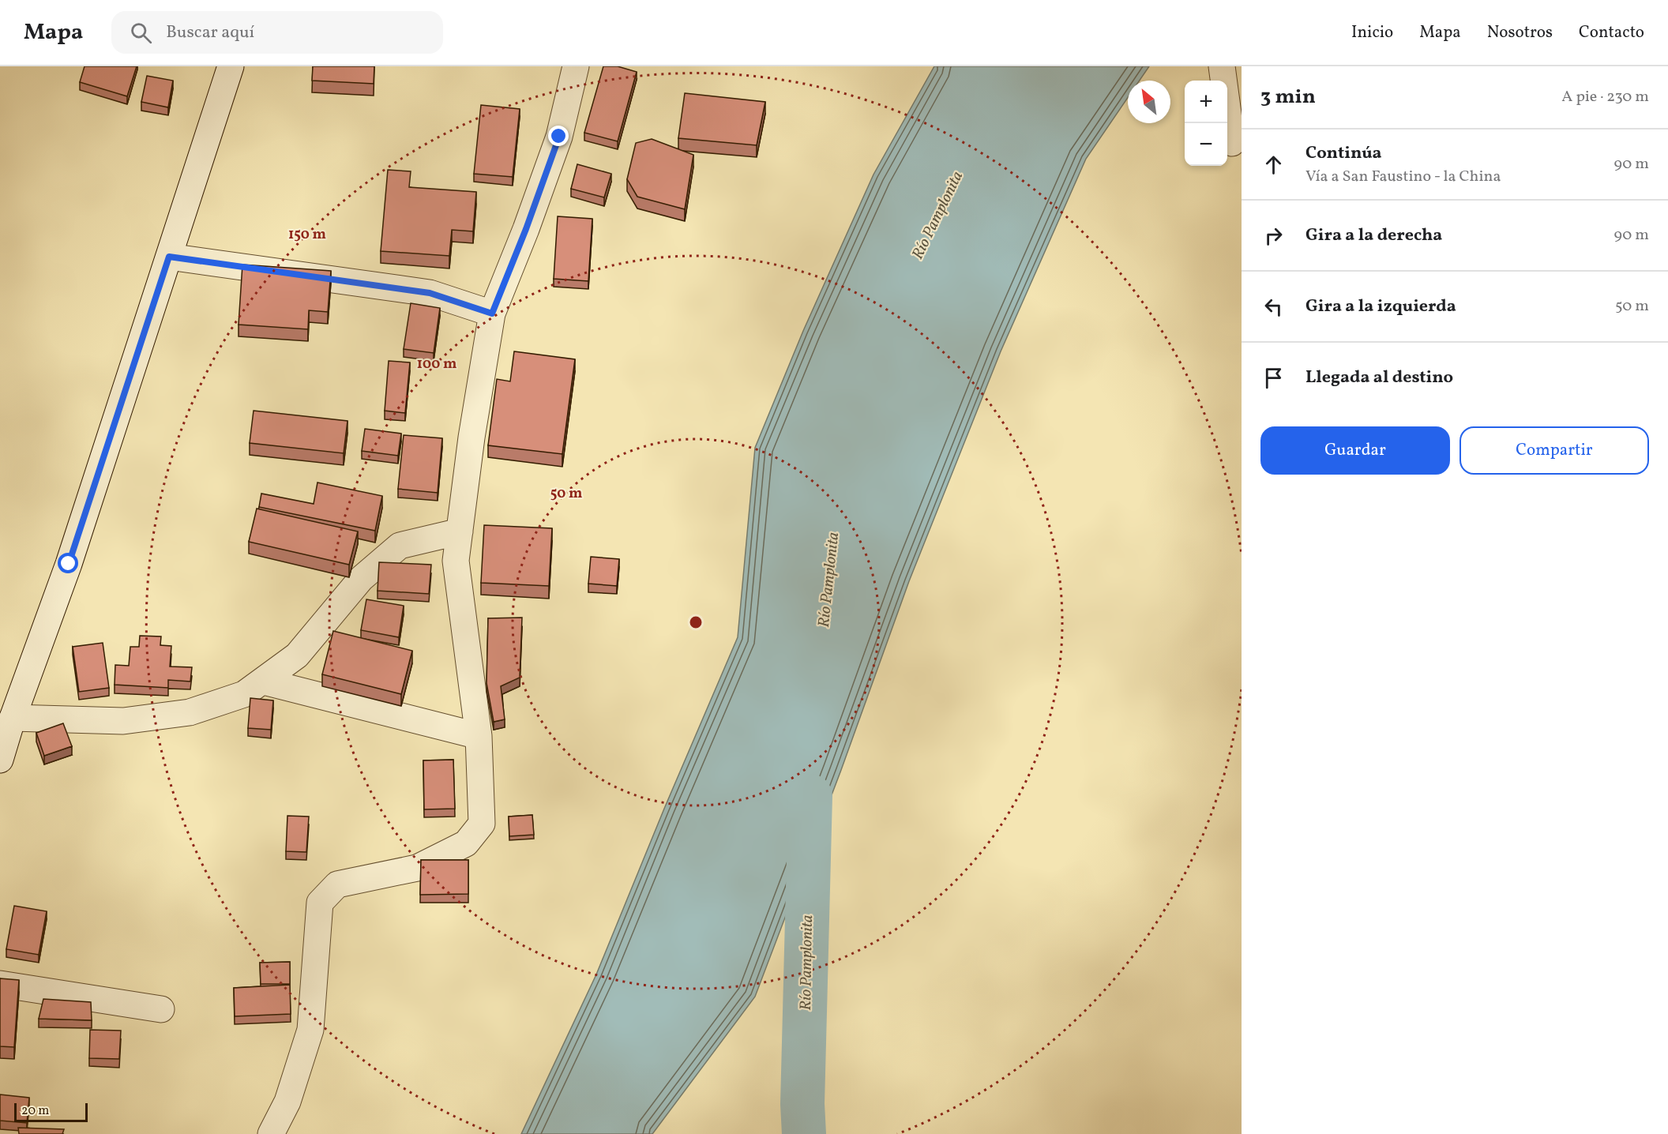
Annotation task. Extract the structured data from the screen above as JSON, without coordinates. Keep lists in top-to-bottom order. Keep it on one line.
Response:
{"water":["Río Pamplonita"],"scale_bar":"20 m","north":"top left","page":{"header":"Mapa","search":"Buscar aquí","nav":["Inicio","Mapa","Nosotros","Contacto"],"heading":["3 min","A pie · 230 m"],"map_buttons":["+","−"],"list":[["Continúa","Vía a San Faustino - la China","90 m"],["Gira a la derecha","90 m"],["Gira a la izquierda","50 m"],"Llegada al destino"],"buttons":["Guardar","Compartir"],"scale":"20 m"},"rings":["150 m","100 m","50 m"]}
